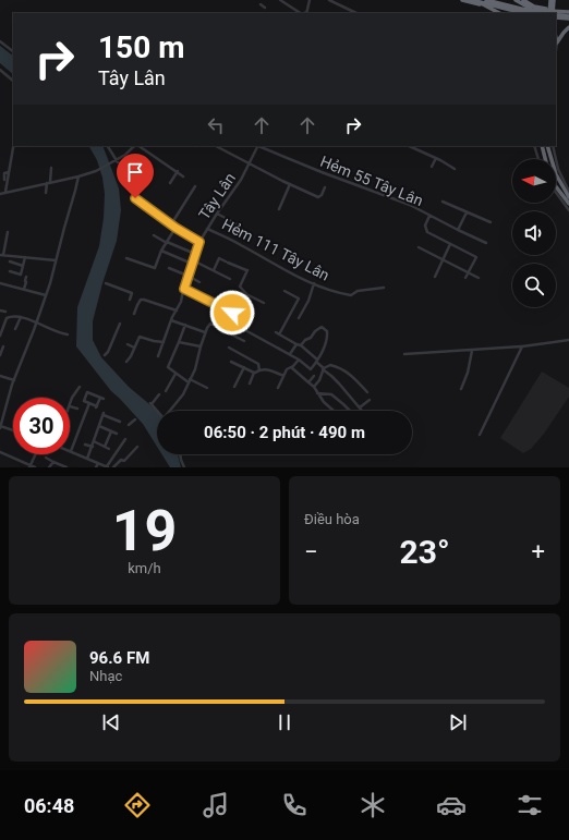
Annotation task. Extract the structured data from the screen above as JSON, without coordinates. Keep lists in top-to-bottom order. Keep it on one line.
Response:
{"streets":{"street":["Hẻm 55 Tây Lân","Tây Lân","Hẻm 111 Tây Lân"]},"crossings":[["Tây Lân","Hẻm 111 Tây Lân"]],"north":"left","page":{"turn":["150 m","Tây Lân"],"limit":"30","trip":"06:50 · 2 phút · 490 m","tile":[["19","km/h"],"Điều hòa"],"heat":["−","23°","+"],"song":["96.6 FM","Nhạc"],"tabs":"06:48"}}
